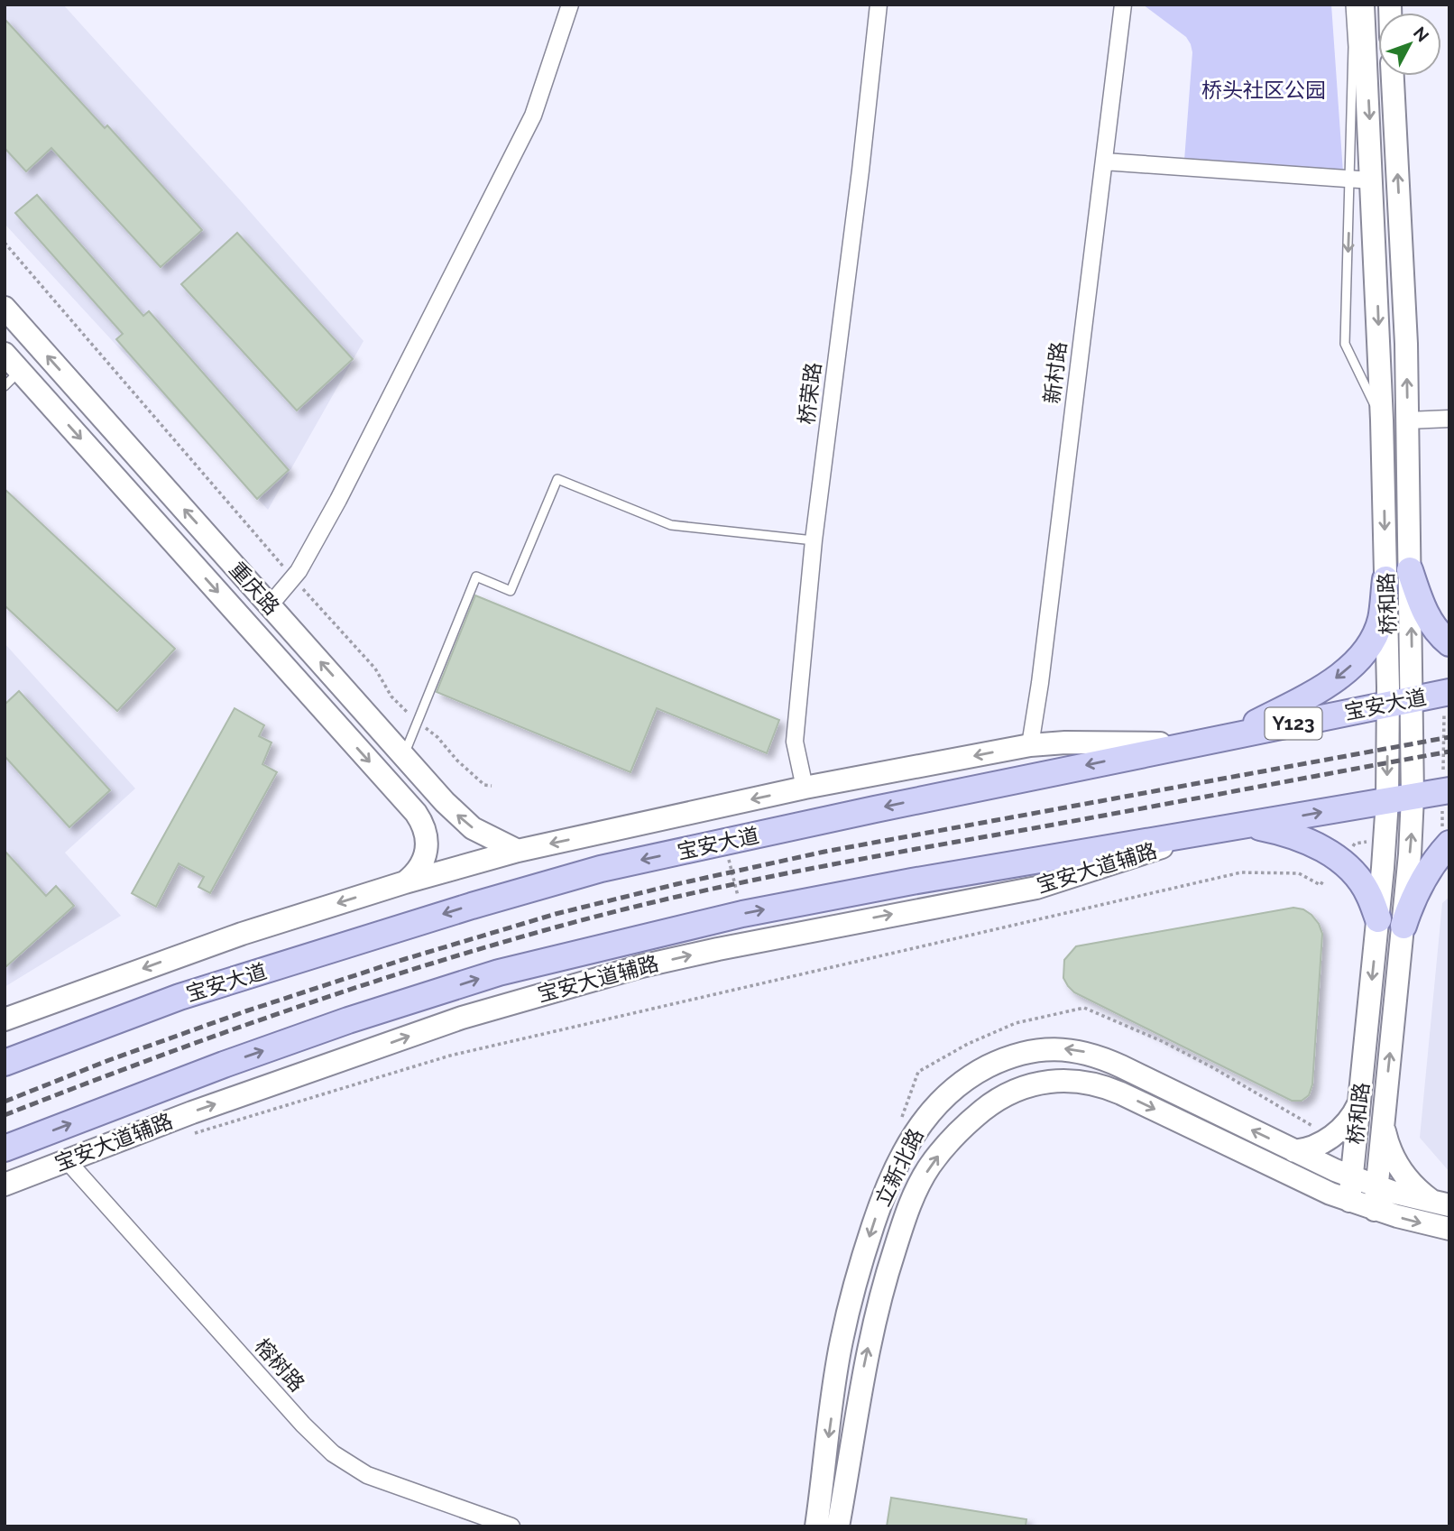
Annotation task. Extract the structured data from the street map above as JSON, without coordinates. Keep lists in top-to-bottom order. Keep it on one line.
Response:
{"streets":{"main road":["重庆路","桥和路","宝安大道","Y123","宝安大道辅路","立新北路"],"street":["新村路","桥荣路","榕树路"]},"crossings":[["新村路","Y123"],["桥荣路","Y123"],["重庆路","Y123"],["桥和路","宝安大道"],["桥和路","立新北路"],["宝安大道","Y123"],["宝安大道辅路","榕树路"]],"parks":["桥头社区公园"],"north":"top right"}
